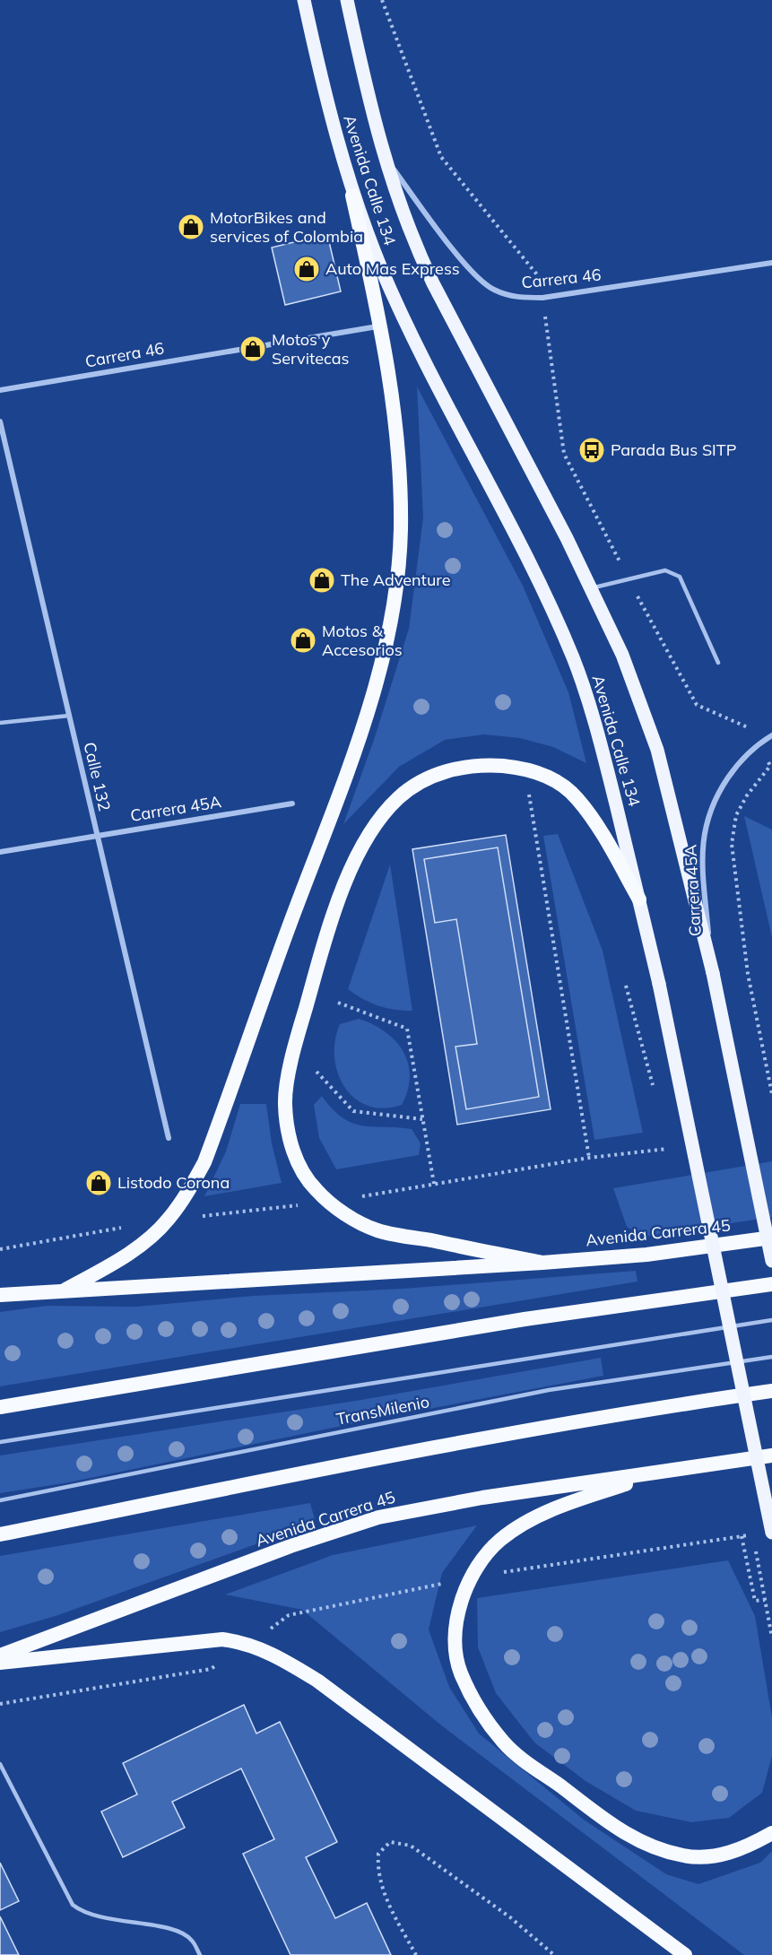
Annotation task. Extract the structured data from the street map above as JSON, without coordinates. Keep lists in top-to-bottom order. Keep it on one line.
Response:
{"streets":{"highway":["Avenida Carrera 45"],"main road":["Avenida Calle 134"],"street":["Carrera 46","Calle 132","Carrera 45A"],"lane":["TransMilenio"]},"crossings":[["Avenida Calle 134","Carrera 46"],["Avenida Calle 134","Carrera 45A"],["Calle 132","Carrera 45A"]],"places":{"shop":["MotorBikes and services of Colombia","Auto Mas Express","Motos y Servitecas","The Adventure","Motos & Accesorios","Listodo Corona"],"bus stop":["Parada Bus SITP"]}}
